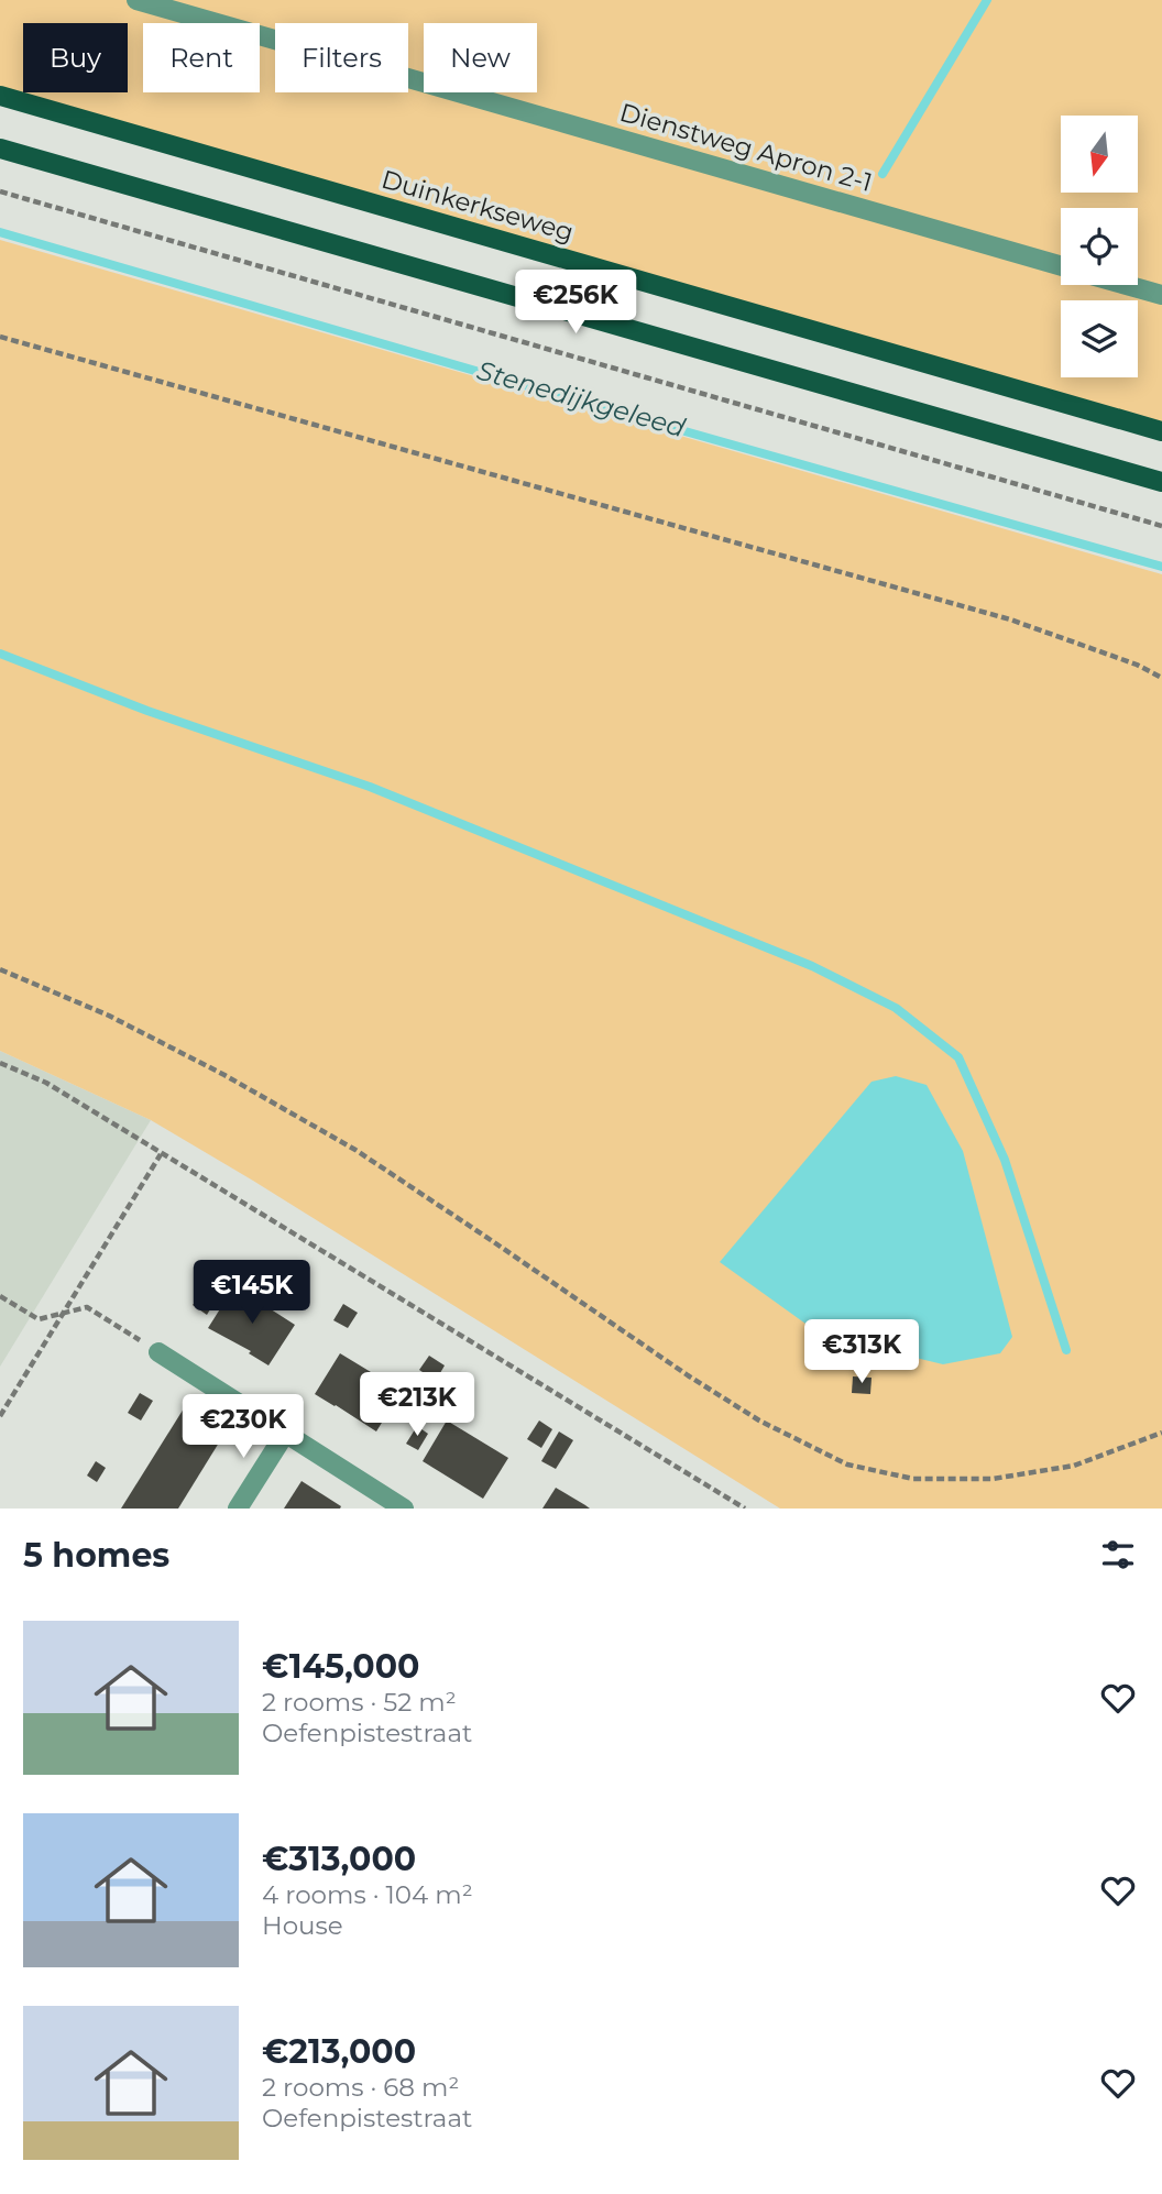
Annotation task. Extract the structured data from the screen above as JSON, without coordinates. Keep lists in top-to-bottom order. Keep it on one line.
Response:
{"streets":{"main road":["Duinkerkseweg"],"street":["Dienstweg Apron 2-1"]},"water":["Stenedijkgeleed"],"north":"bottom","page":{"chip":["Buy","Rent","Filters","New"],"price":["€256K","€145K","€313K","€213K","€230K"],"heading":"5 homes","list":[{"name":"€145,000","note":"2 rooms · 52 m² · Oefenpistestraat"},{"name":"€313,000","note":"4 rooms · 104 m² · House"},{"name":"€213,000","note":"2 rooms · 68 m² · Oefenpistestraat"}]}}
